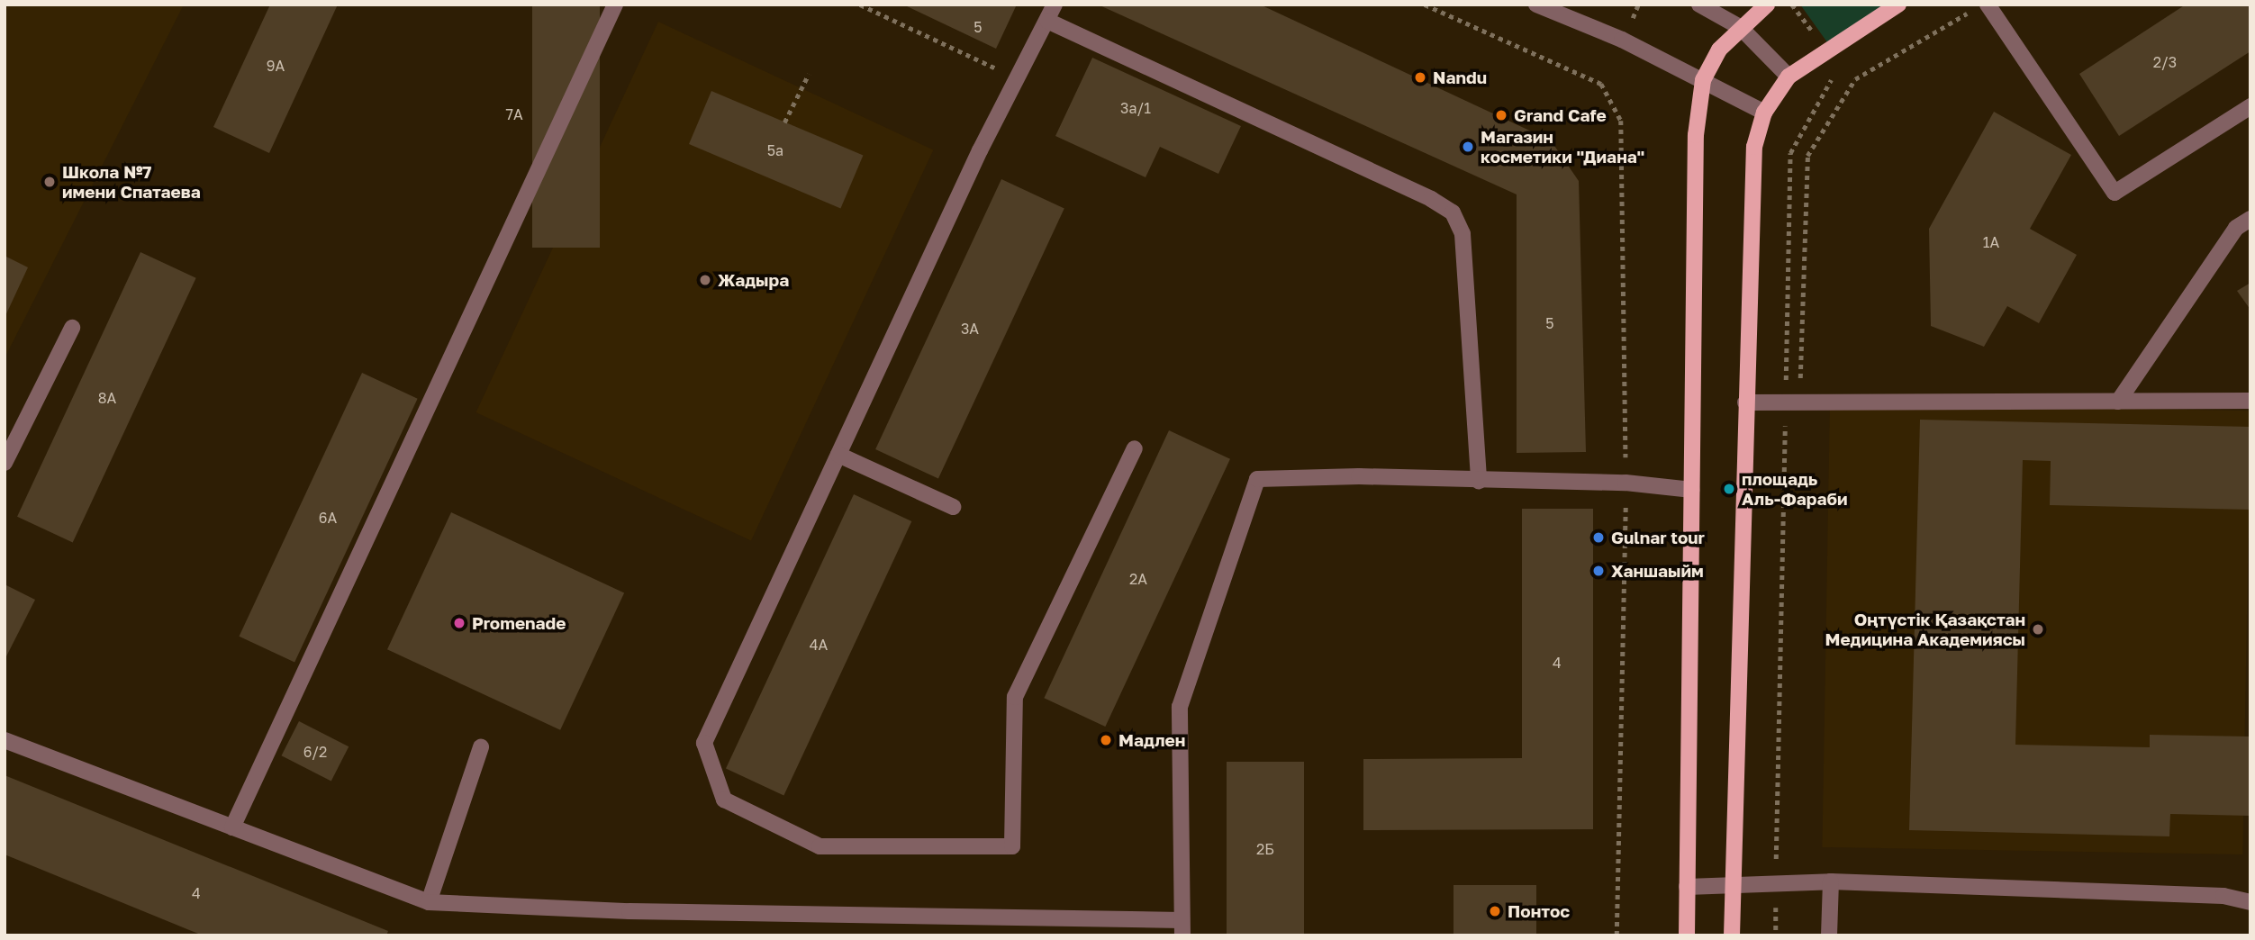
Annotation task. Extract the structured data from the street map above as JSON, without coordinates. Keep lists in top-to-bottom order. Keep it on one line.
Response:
{"places":["Nandu","Grand Cafe","Магазин косметики \"Диана\"","Школа №7 имени Спатаева","Жадыра","площадь Аль-Фараби","Gulnar tour","Ханшаыйм","Promenade","Оңтүстік Қазақстан Медицина Академиясы","Мадлен","Понтос"],"house_numbers":["5","2/3","9А","3а/1","7А","5а","1А","5","3А","8А","6А","2А","4А","4","6/2","2Б","4"]}
